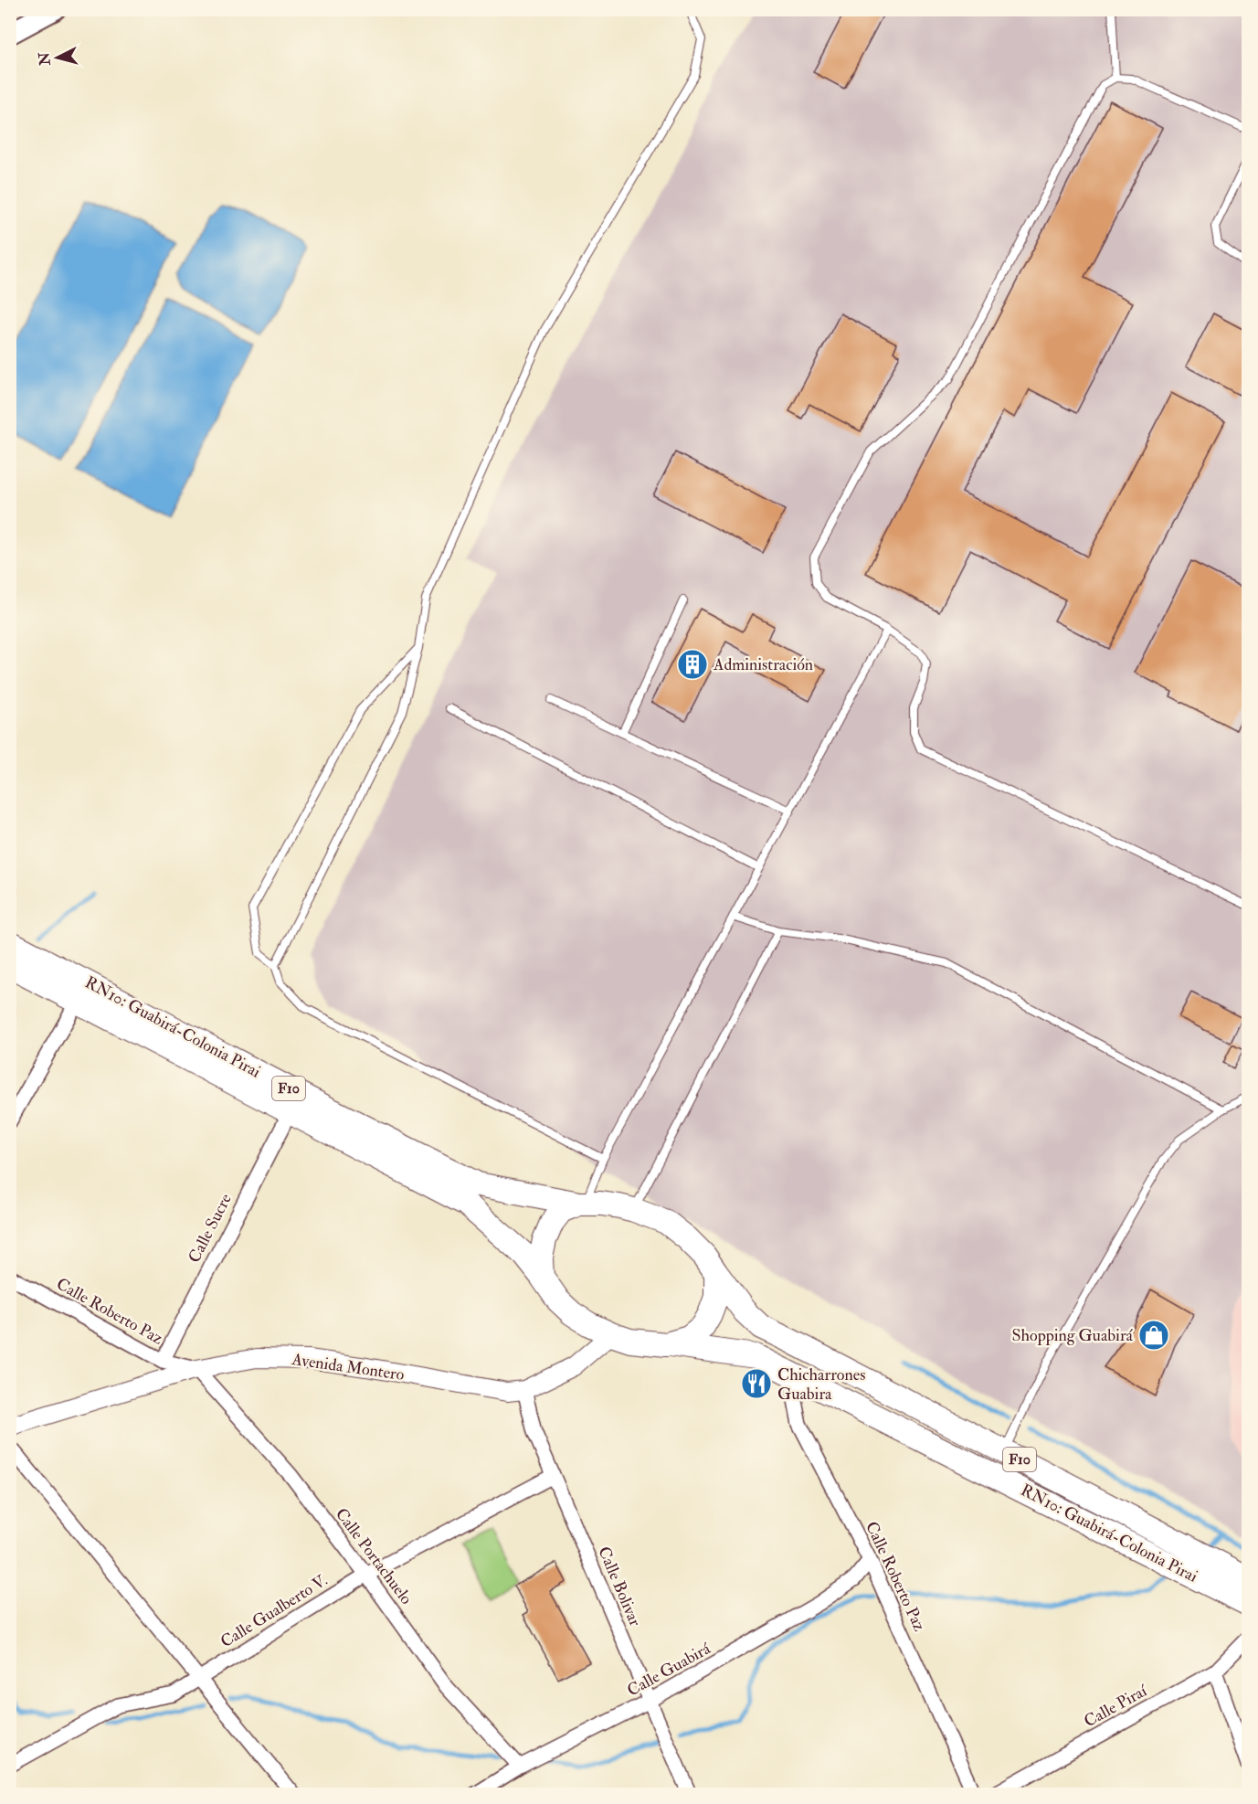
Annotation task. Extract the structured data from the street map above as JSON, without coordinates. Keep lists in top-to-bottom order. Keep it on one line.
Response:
{"streets":{"highway":["RN10: Guabirá-Colonia Pirai","F10"],"street":["Calle Sucre","Calle Roberto Paz","Avenida Montero","Calle Portachuelo","Calle Bolivar","Calle Gualberto V.","Calle Guabirá","Calle Piraí"]},"crossings":[["RN10: Guabirá-Colonia Pirai","F10"],["RN10: Guabirá-Colonia Pirai","Calle Sucre"],["RN10: Guabirá-Colonia Pirai","Calle Roberto Paz"],["RN10: Guabirá-Colonia Pirai","Avenida Montero"],["F10","Avenida Montero"],["Calle Sucre","Calle Roberto Paz"],["Calle Roberto Paz","Avenida Montero"],["Calle Roberto Paz","Calle Portachuelo"],["Calle Roberto Paz","Calle Guabirá"],["Avenida Montero","Calle Portachuelo"],["Avenida Montero","Calle Bolivar"],["Calle Portachuelo","Calle Gualberto V."],["Calle Portachuelo","Calle Guabirá"],["Calle Bolivar","Calle Gualberto V."],["Calle Bolivar","Calle Guabirá"]],"places":{"building":["Administración"],"shop":["Shopping Guabirá"],"restaurant":["Chicharrones Guabira"]},"north":"left"}
